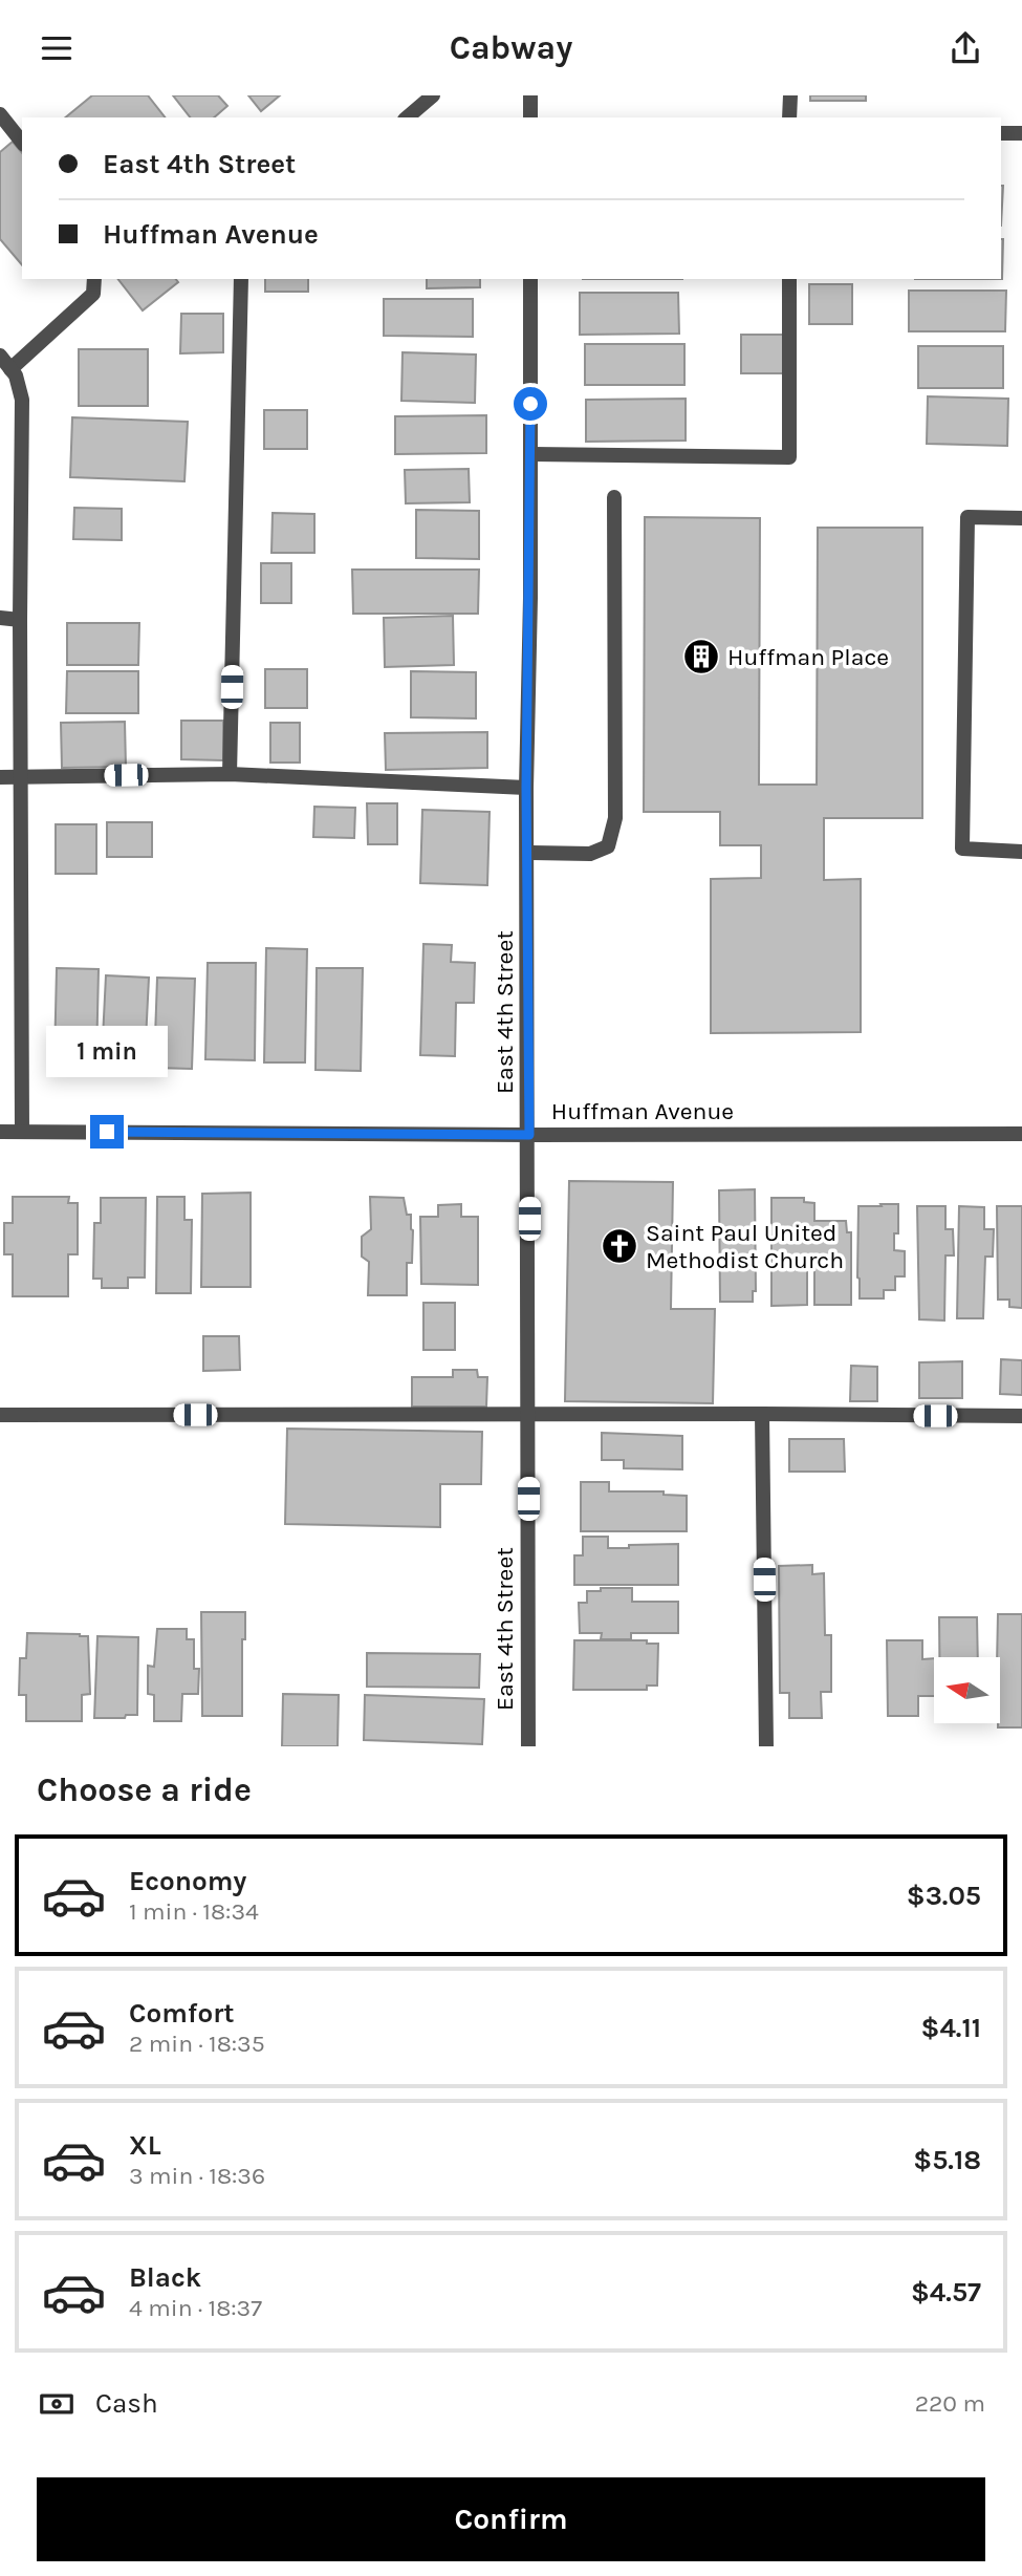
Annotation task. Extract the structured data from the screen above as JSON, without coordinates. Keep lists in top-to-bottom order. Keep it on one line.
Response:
{"streets":{"street":["East 4th Street","Huffman Avenue"]},"crossings":[["East 4th Street","Huffman Avenue"]],"places":{"building":["Huffman Place"],"church":["Saint Paul United Methodist Church"]},"north":"left","page":{"header":"Cabway","banner":["East 4th Street","Huffman Avenue"],"bubble":"1 min","heading":"Choose a ride","list":[{"name":"Economy","note":"1 min · 18:34","value":"$3.05"},{"name":"Comfort","note":"2 min · 18:35","value":"$4.11"},{"name":"XL","note":"3 min · 18:36","value":"$5.18"},{"name":"Black","note":"4 min · 18:37","value":"$4.57"}],"pay":["Cash","220 m"],"buttons":"Confirm"}}
